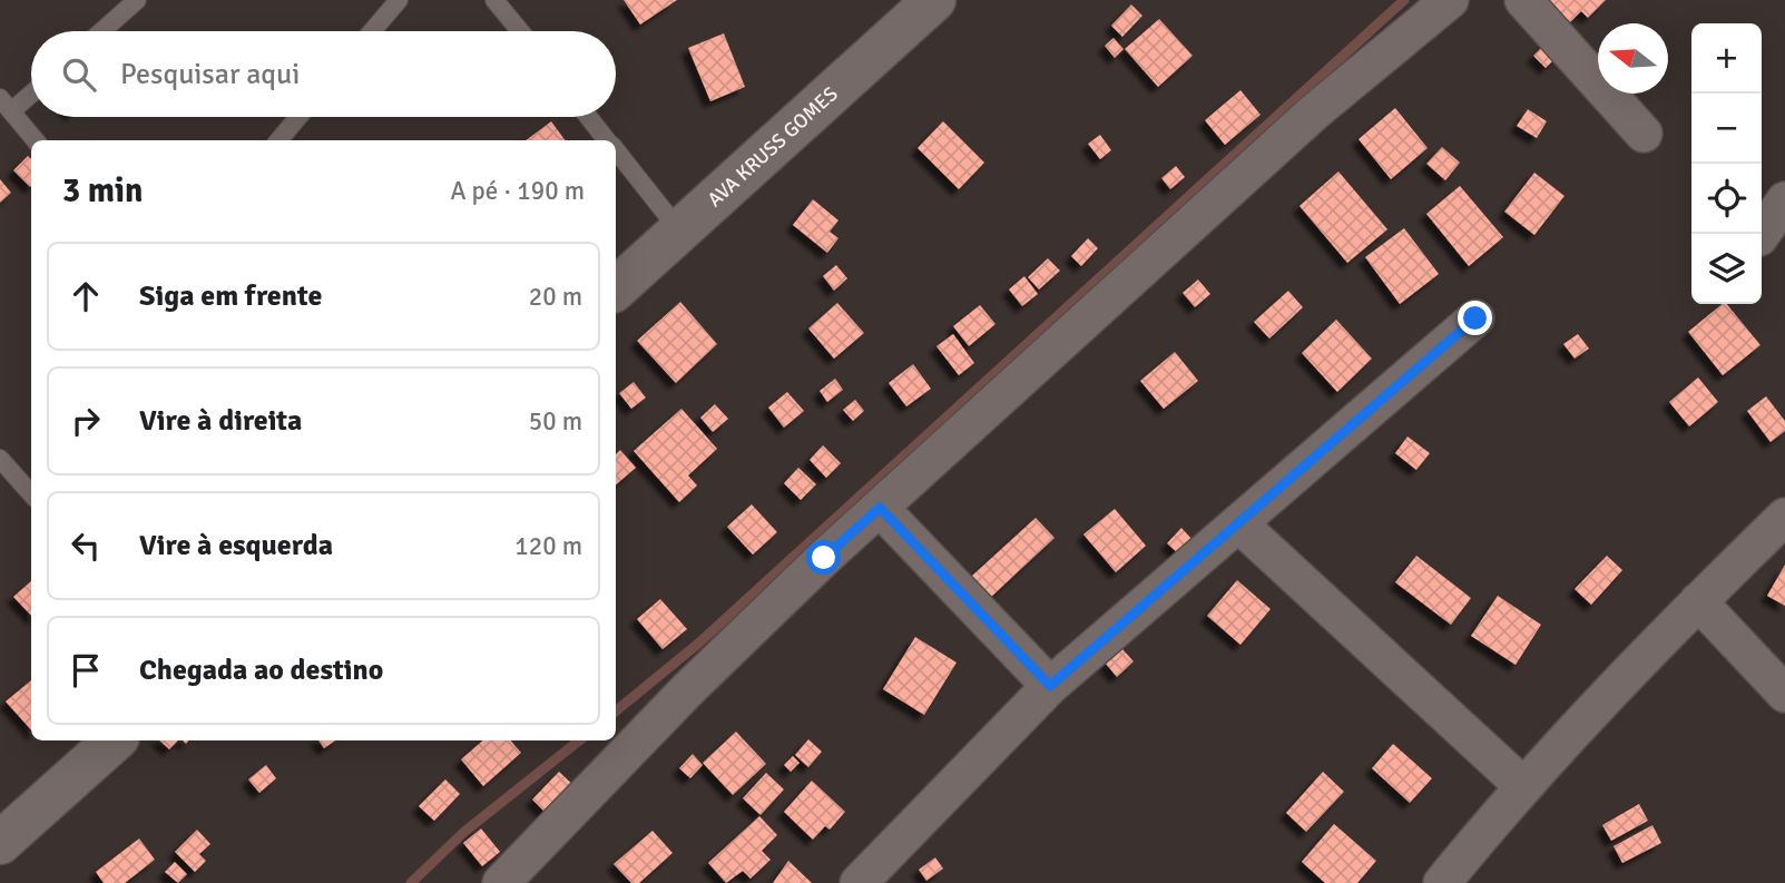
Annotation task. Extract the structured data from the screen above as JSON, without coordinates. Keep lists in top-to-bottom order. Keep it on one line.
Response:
{"streets":{"street":["AVA KRUSS GOMES"]},"north":"left","page":{"map_buttons":["+","−"],"search":"Pesquisar aqui","heading":["3 min","A pé · 190 m"],"list":[["Siga em frente","20 m"],["Vire à direita","50 m"],["Vire à esquerda","120 m"],"Chegada ao destino"]}}
